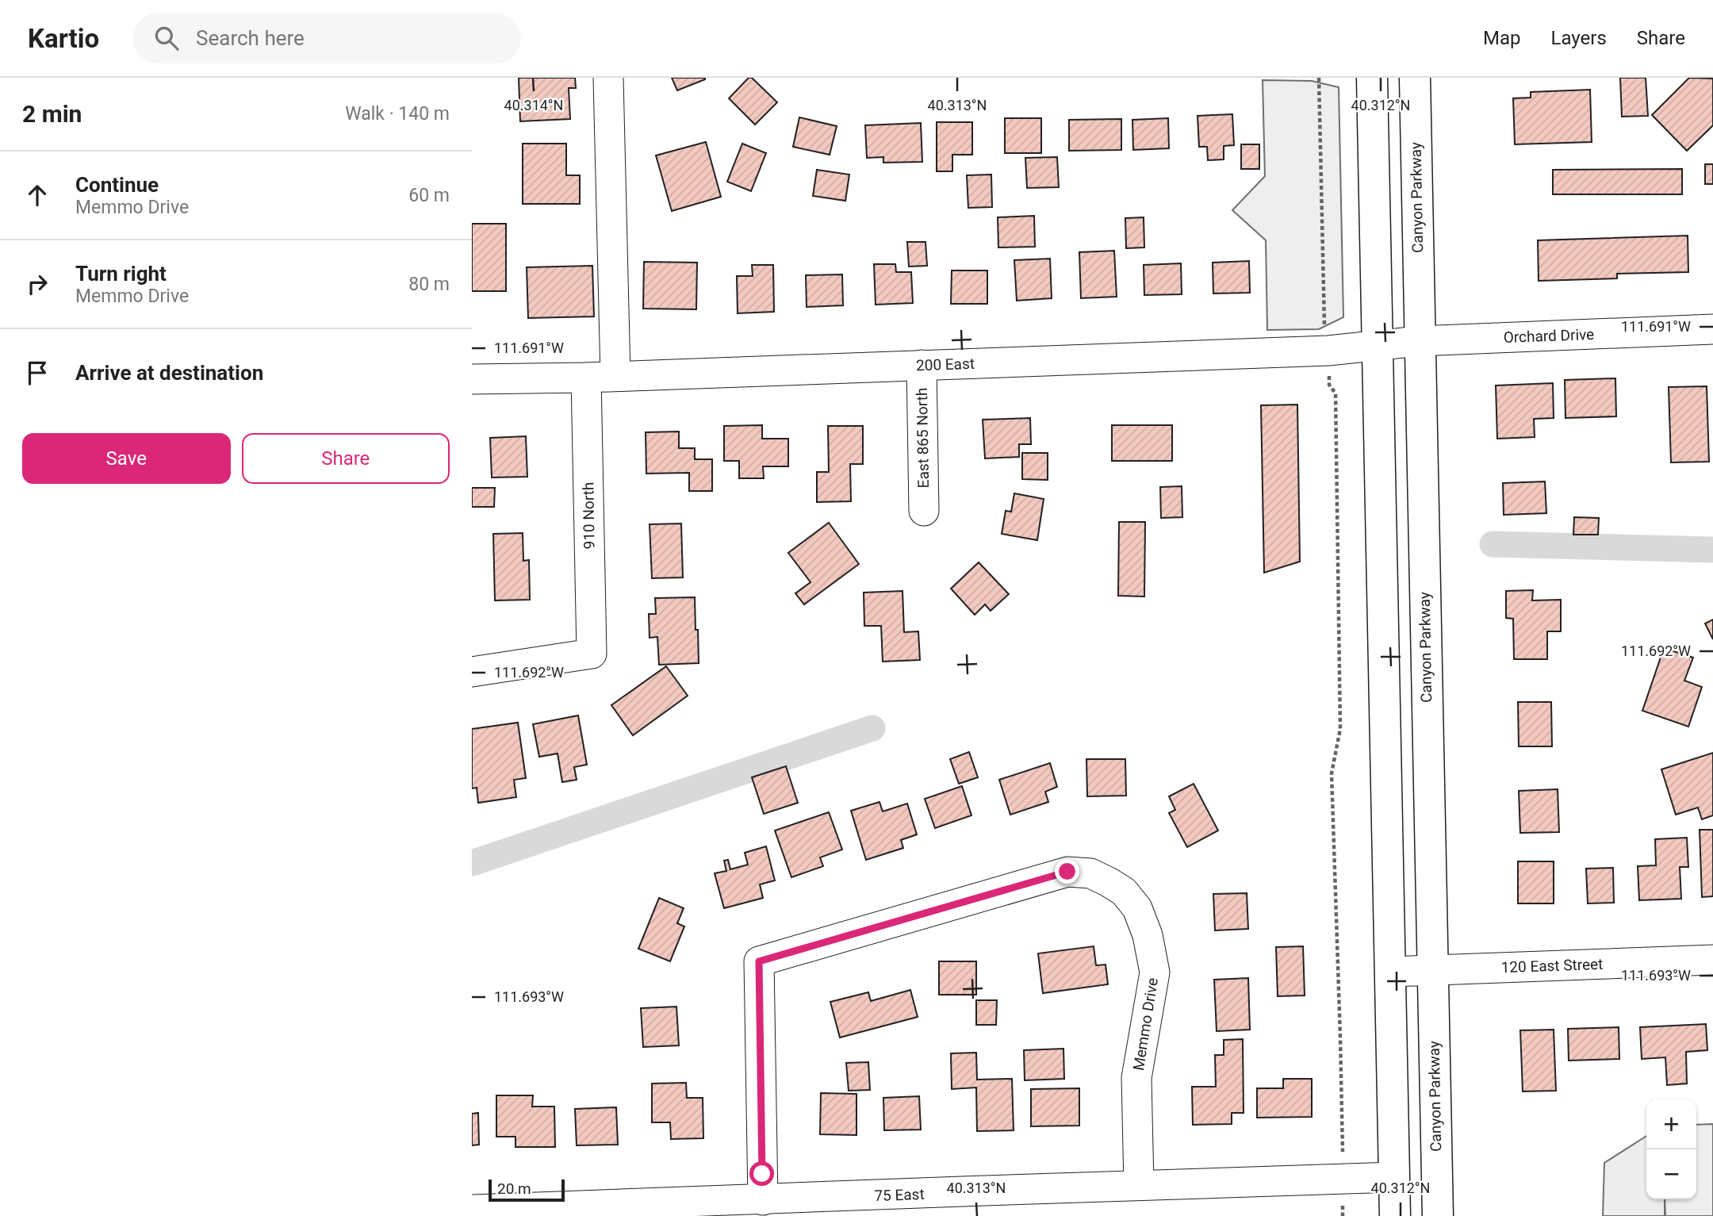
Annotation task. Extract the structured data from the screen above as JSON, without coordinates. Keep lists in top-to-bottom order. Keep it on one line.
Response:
{"streets":{"highway":["Canyon Parkway"],"street":["Orchard Drive","200 East","East 865 North","910 North","120 East Street","Memmo Drive","75 East"]},"crossings":[["Canyon Parkway","Orchard Drive"],["Canyon Parkway","200 East"],["Canyon Parkway","120 East Street"],["Orchard Drive","200 East"],["200 East","East 865 North"],["200 East","910 North"],["Memmo Drive","75 East"]],"scale_bar":"20 m","page":{"header":"Kartio","search":"Search here","nav":["Map","Layers","Share"],"heading":["2 min","Walk · 140 m"],"list":[["Continue","Memmo Drive","60 m"],["Turn right","Memmo Drive","80 m"],"Arrive at destination"],"buttons":["Save","Share"],"map_buttons":["+","−"],"scale":"20 m"},"coordinates":["40.314°N","40.313°N","40.312°N","111.691°W","111.692°W","111.693°W"]}
